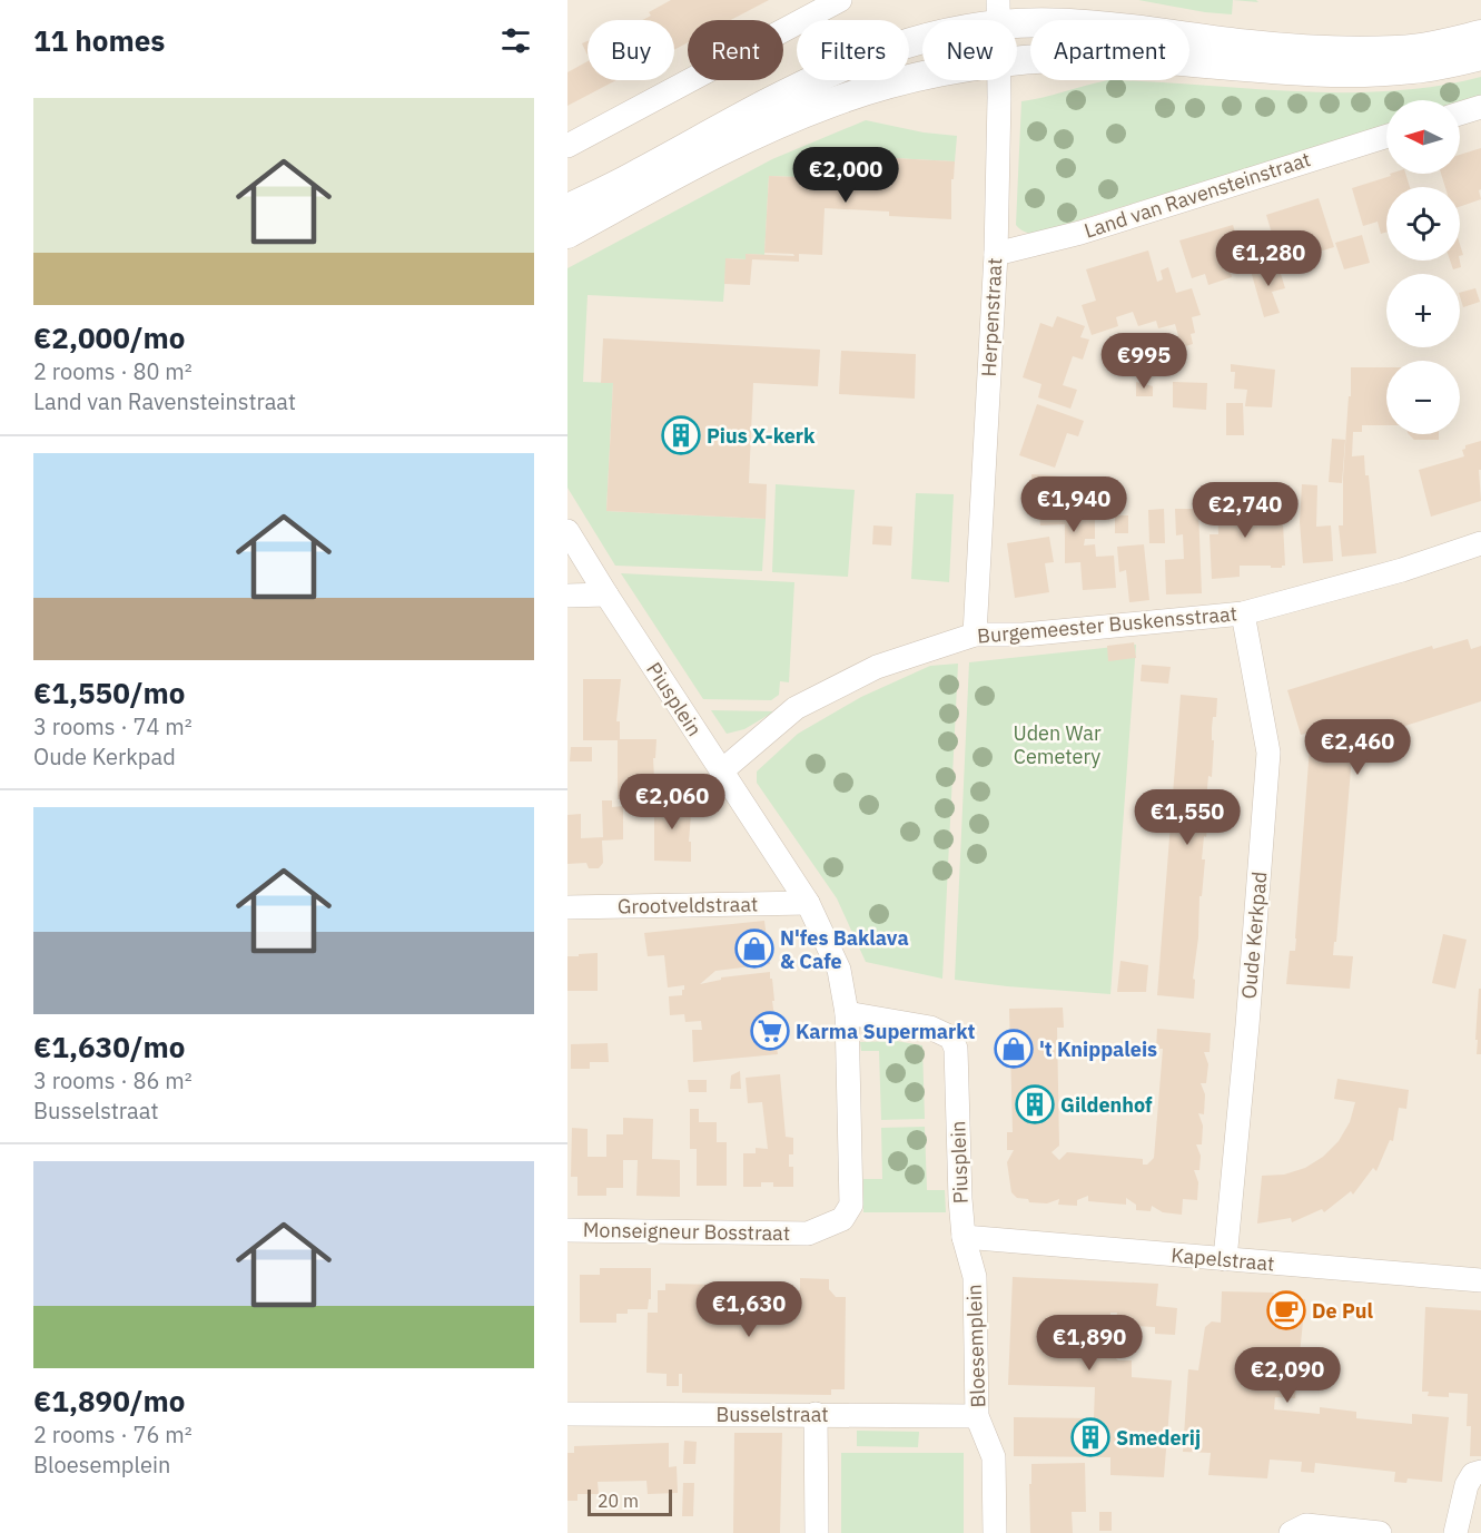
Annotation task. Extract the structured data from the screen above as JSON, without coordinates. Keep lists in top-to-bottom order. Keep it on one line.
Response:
{"streets":{"street":["Land van Ravensteinstraat","Herpenstraat","Burgemeester Buskensstraat","Piusplein","Grootveldstraat","Oude Kerkpad","Monseigneur Bosstraat","Kapelstraat","Bloesemplein","Busselstraat"]},"crossings":[["Land van Ravensteinstraat","Herpenstraat"],["Herpenstraat","Burgemeester Buskensstraat"],["Burgemeester Buskensstraat","Piusplein"],["Burgemeester Buskensstraat","Oude Kerkpad"],["Piusplein","Grootveldstraat"],["Piusplein","Monseigneur Bosstraat"],["Piusplein","Kapelstraat"],["Piusplein","Bloesemplein"],["Oude Kerkpad","Kapelstraat"],["Kapelstraat","Bloesemplein"],["Bloesemplein","Busselstraat"]],"parks":["Uden War Cemetery"],"places":{"building":["Pius X-kerk","Gildenhof","Smederij"],"shop":["N'fes Baklava & Cafe","'t Knippaleis"],"supermarket":["Karma Supermarkt"],"cafe":["De Pul"]},"scale_bar":"20 m","north":"left","page":{"heading":"11 homes","chip":["Buy","Rent","Filters","New","Apartment"],"list":[{"name":"€2,000/mo","note":"2 rooms · 80 m² · Land van Ravensteinstraat"},{"name":"€1,550/mo","note":"3 rooms · 74 m² · Oude Kerkpad"},{"name":"€1,630/mo","note":"3 rooms · 86 m² · Busselstraat"},{"name":"€1,890/mo","note":"2 rooms · 76 m² · Bloesemplein"}],"map_buttons":["+","−"],"price":["€2,000","€1,280","€995","€1,940","€2,740","€2,460","€2,060","€1,550","€1,630","€1,890","€2,090"],"scale":"20 m"}}
